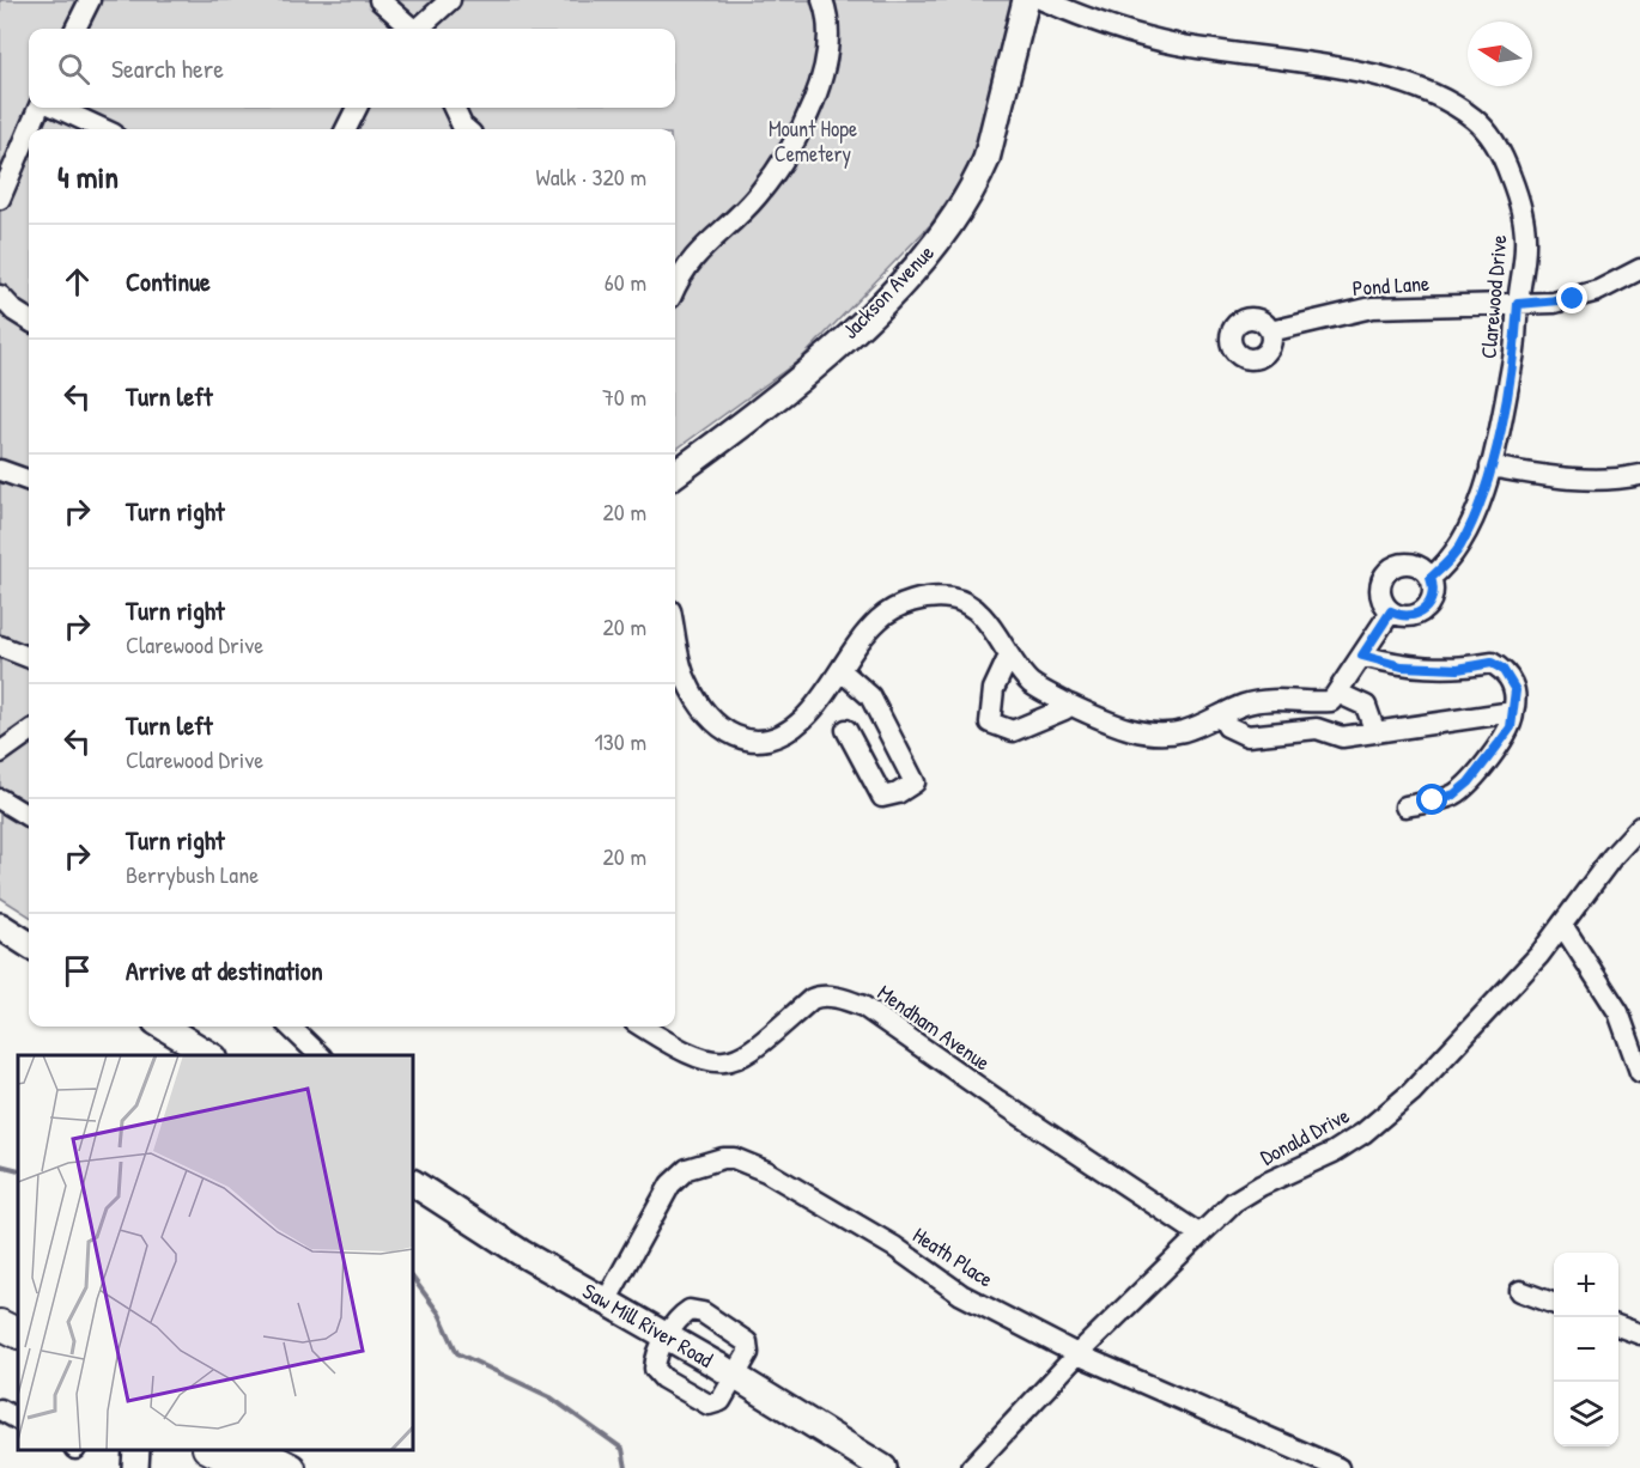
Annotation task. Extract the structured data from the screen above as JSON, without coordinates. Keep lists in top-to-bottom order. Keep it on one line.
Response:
{"streets":{"main road":["Jackson Avenue","Saw Mill River Road"],"street":["Pond Lane","Clarewood Drive","Mendham Avenue","Donald Drive","Heath Place"]},"crossings":[["Pond Lane","Clarewood Drive"],["Mendham Avenue","Donald Drive"],["Donald Drive","Heath Place"],["Heath Place","Saw Mill River Road"]],"parks":["Mount Hope Cemetery"],"north":"left","page":{"search":"Search here","heading":["4 min","Walk · 320 m"],"list":[["Continue","60 m"],["Turn left","70 m"],["Turn right","20 m"],["Turn right","Clarewood Drive","20 m"],["Turn left","Clarewood Drive","130 m"],["Turn right","Berrybush Lane","20 m"],"Arrive at destination"],"map_buttons":["+","−"]}}
